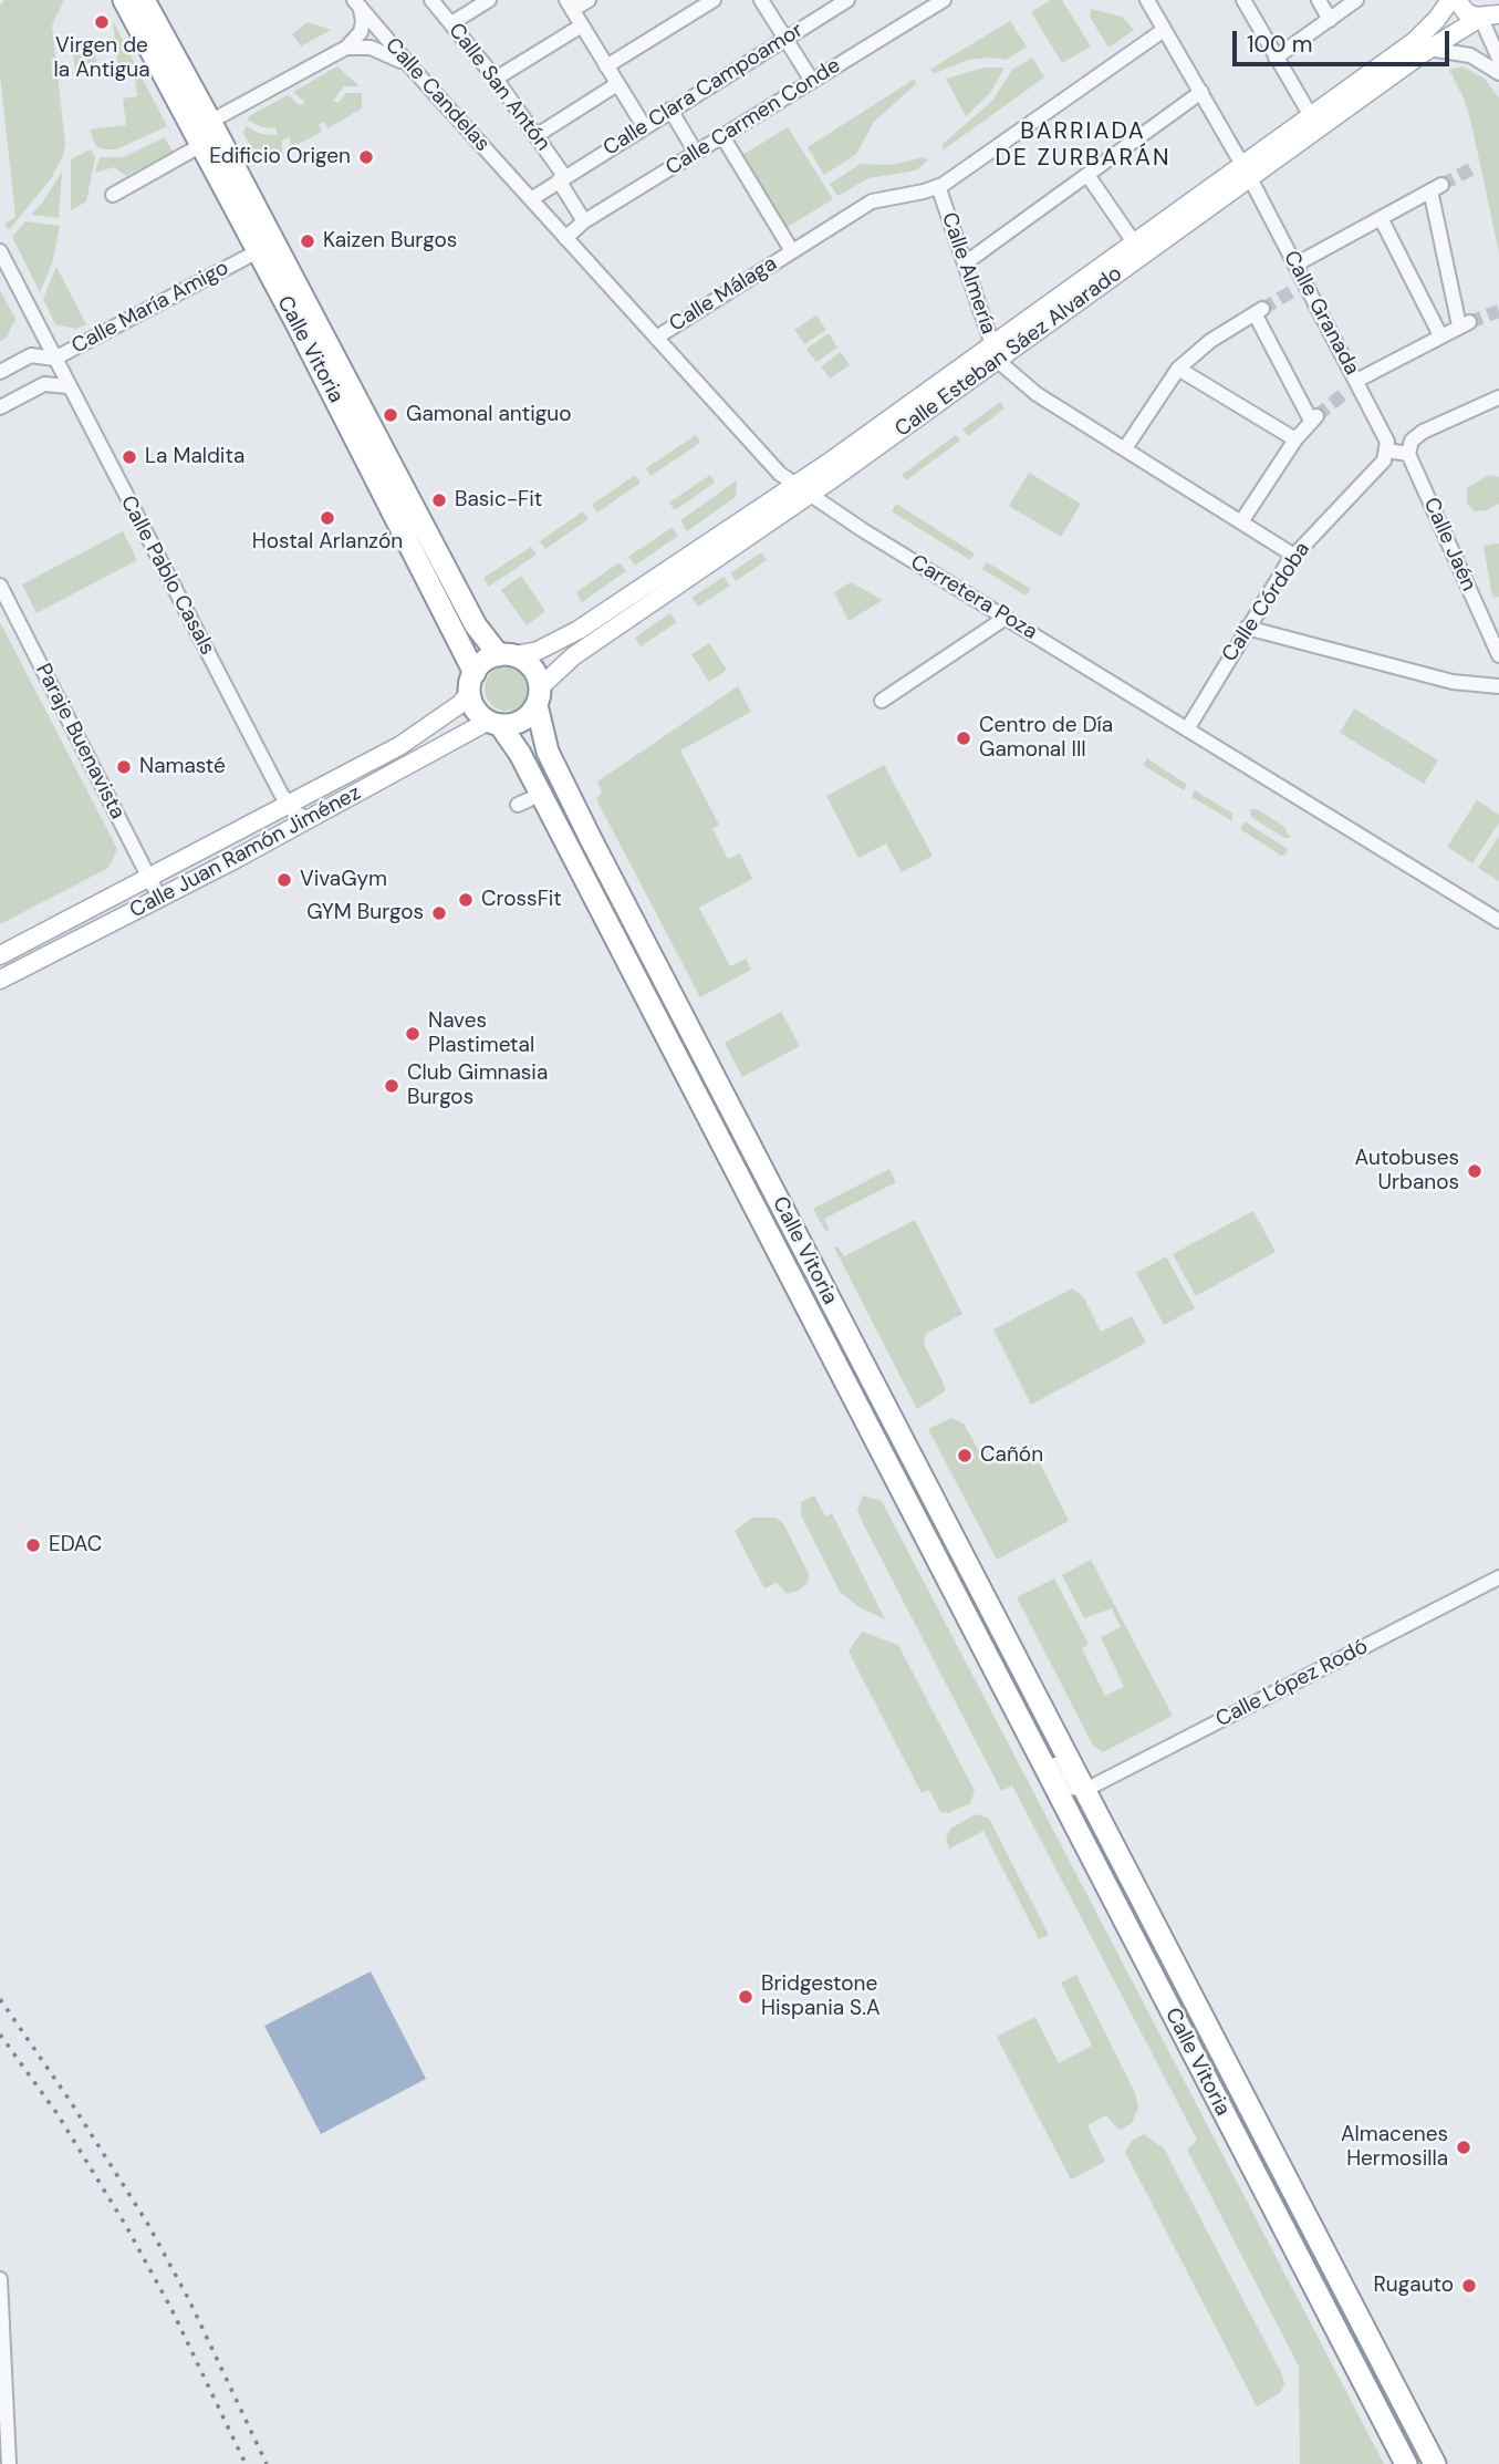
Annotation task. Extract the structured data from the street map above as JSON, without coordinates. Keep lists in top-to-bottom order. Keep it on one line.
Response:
{"streets":{"highway":["Calle Vitoria"],"main road":["Calle Esteban Sáez Alvarado","Calle Juan Ramón Jiménez"],"street":["Calle San Antón","Calle Clara Campoamor","Calle Candelas","Calle Carmen Conde","Calle Almería","Calle Málaga","Calle María Amigo","Calle Granada","Calle Jaén","Calle Pablo Casals","Carretera Poza","Calle Córdoba","Paraje Buenavista","Calle López Rodó"]},"crossings":[["Calle San Antón","Calle Clara Campoamor"],["Calle Clara Campoamor","Calle Candelas"],["Calle Clara Campoamor","Carretera Poza"],["Calle Candelas","Carretera Poza"],["Calle Carmen Conde","Calle Málaga"],["Calle Carmen Conde","Carretera Poza"],["Calle Almería","Calle Málaga"],["Calle Almería","Calle Esteban Sáez Alvarado"],["Calle Málaga","Calle Granada"],["Calle Málaga","Carretera Poza"],["Calle María Amigo","Calle Vitoria"],["Calle María Amigo","Calle Pablo Casals"],["Calle Granada","Calle Esteban Sáez Alvarado"],["Calle Granada","Calle Córdoba"],["Calle Vitoria","Calle Esteban Sáez Alvarado"],["Calle Vitoria","Calle Juan Ramón Jiménez"],["Calle Vitoria","Calle López Rodó"],["Calle Esteban Sáez Alvarado","Carretera Poza"],["Calle Esteban Sáez Alvarado","Calle Juan Ramón Jiménez"],["Calle Pablo Casals","Calle Juan Ramón Jiménez"],["Carretera Poza","Calle Córdoba"],["Paraje Buenavista","Calle Juan Ramón Jiménez"]],"districts":["BARRIADA DE ZURBARÁN"],"places":["Virgen de la Antigua","Edificio Origen","Kaizen Burgos","Gamonal antiguo","La Maldita","Basic-Fit","Hostal Arlanzón","Centro de Día Gamonal III","Namasté","VivaGym","CrossFit","GYM Burgos","Naves Plastimetal","Club Gimnasia Burgos","Autobuses Urbanos","Cañón","EDAC","Bridgestone Hispania S.A","Almacenes Hermosilla","Rugauto"],"scale_bar":"100 m"}
